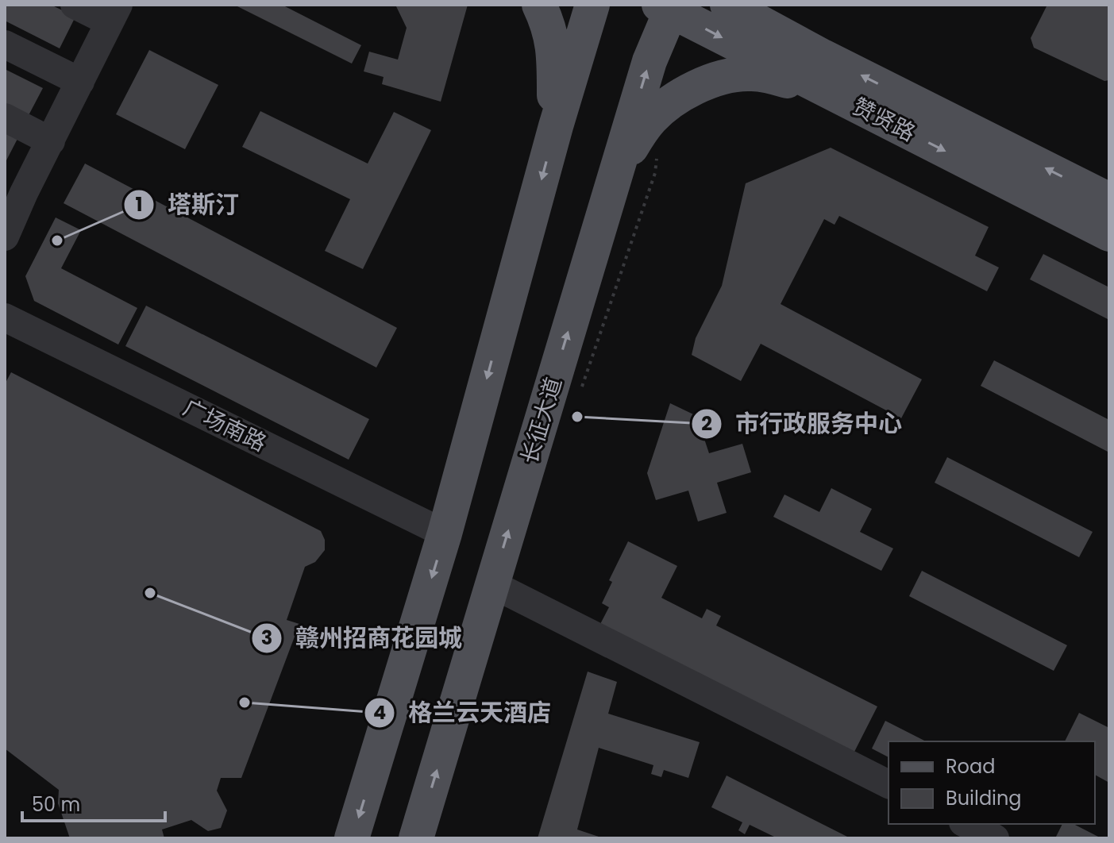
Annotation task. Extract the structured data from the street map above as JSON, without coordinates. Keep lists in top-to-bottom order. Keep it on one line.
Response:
{"streets":{"main road":["赞贤路","长征大道"],"street":["广场南路"]},"crossings":[["赞贤路","长征大道"]],"places":["塔斯汀","市行政服务中心","赣州招商花园城","格兰云天酒店"],"legend":["Road","Building"],"scale_bar":"50 m"}
